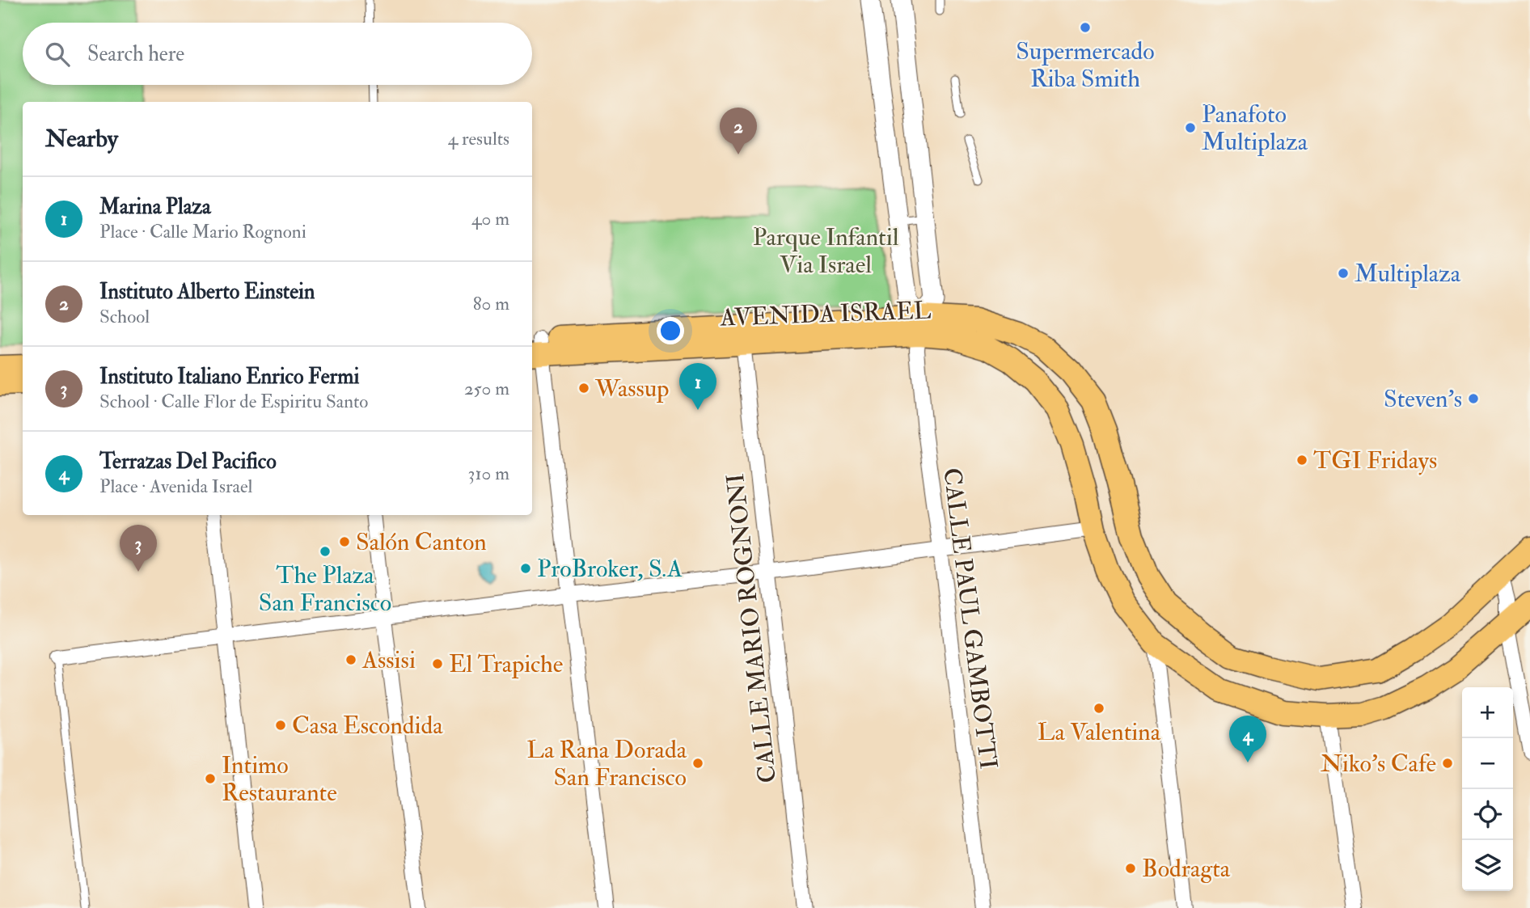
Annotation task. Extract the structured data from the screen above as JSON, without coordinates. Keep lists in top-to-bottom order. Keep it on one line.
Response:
{"streets":{"main road":["AVENIDA ISRAEL"],"street":["CALLE PAUL GAMBOTTI","CALLE MARIO ROGNONI"]},"crossings":[["AVENIDA ISRAEL","CALLE PAUL GAMBOTTI"],["AVENIDA ISRAEL","CALLE MARIO ROGNONI"]],"parks":["Parque Infantil Via Israel"],"places":["Supermercado Riba Smith","Panafoto Multiplaza","Multiplaza","Wassup","Steven's","TGI Fridays","Salón Canton","The Plaza San Francisco","ProBroker, S.A","Assisi","El Trapiche","La Valentina","Casa Escondida","La Rana Dorada San Francisco","Niko's Cafe","Intimo Restaurante","Bodragta"],"page":{"search":"Search here","heading":["Nearby","4 results"],"pins":["2","1","3","4"],"list":[{"mark":"1","name":"Marina Plaza","note":"Place · Calle Mario Rognoni","value":"40 m"},{"mark":"2","name":"Instituto Alberto Einstein","note":"School","value":"80 m"},{"mark":"3","name":"Instituto Italiano Enrico Fermi","note":"School · Calle Flor de Espiritu Santo","value":"250 m"},{"mark":"4","name":"Terrazas Del Pacifico","note":"Place · Avenida Israel","value":"310 m"}],"map_buttons":["+","−"]}}
